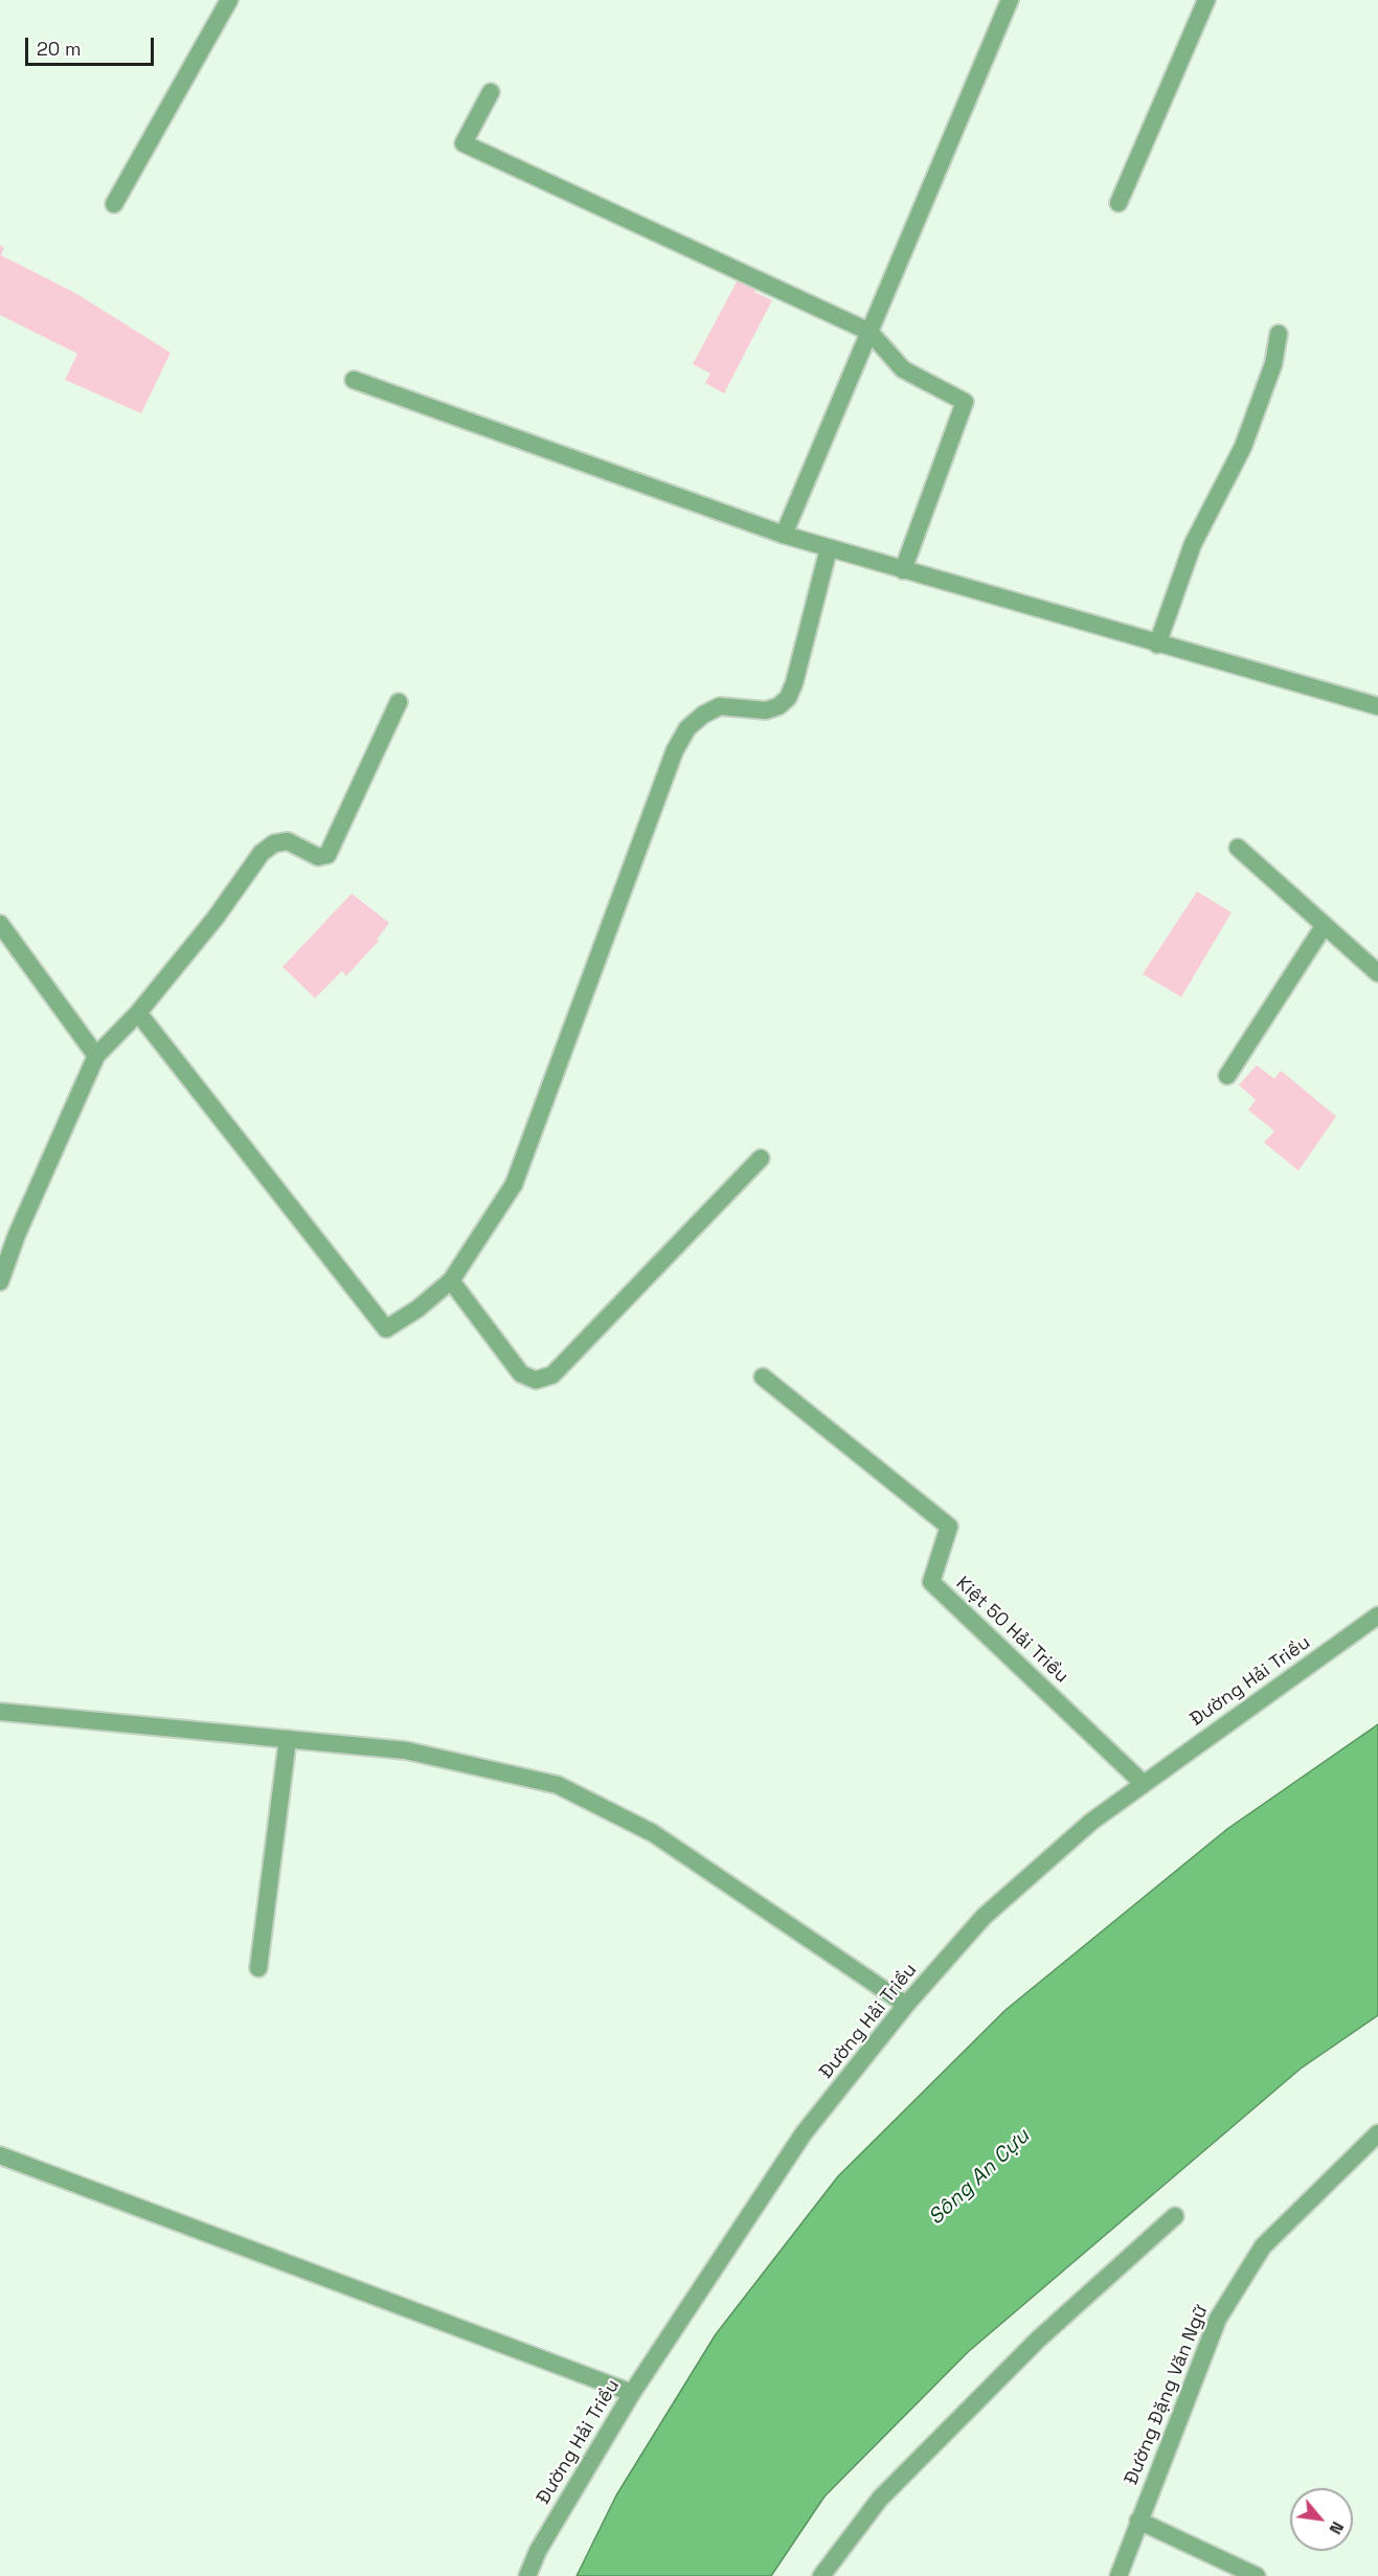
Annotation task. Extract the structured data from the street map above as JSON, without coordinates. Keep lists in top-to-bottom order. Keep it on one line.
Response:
{"streets":{"street":["Kiệt 50 Hải Triều","Đường Hải Triều","Đường Đặng Văn Ngữ"]},"crossings":[["Kiệt 50 Hải Triều","Đường Hải Triều"]],"water":["Sông An Cựu"],"scale_bar":"20 m","north":"bottom right"}
